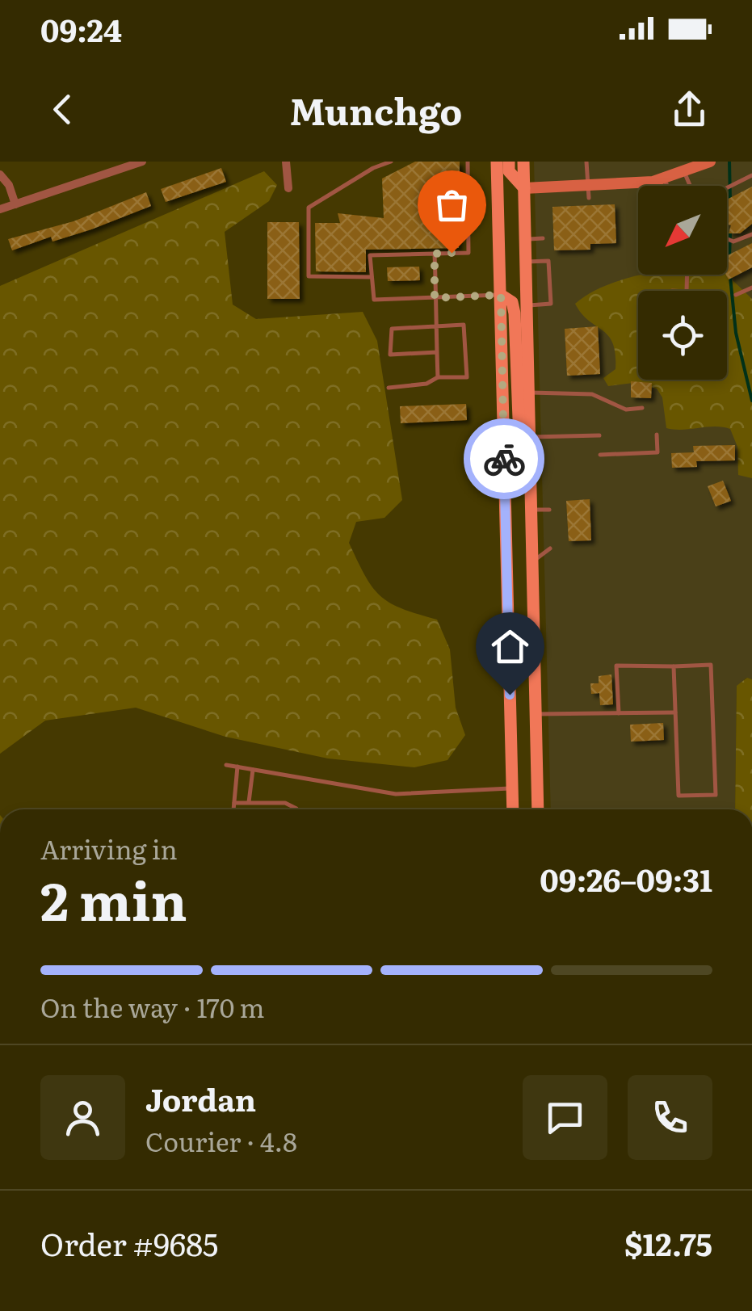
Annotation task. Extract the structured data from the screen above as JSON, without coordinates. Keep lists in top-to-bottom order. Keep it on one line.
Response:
{"north":"bottom left","page":{"status":"09:24","header":"Munchgo","heading":["2 min","Arriving in","09:26–09:31"],"panel":["Jordan","Courier · 4.8","Order #9685","$12.75"],"bar":"On the way · 170 m"}}
